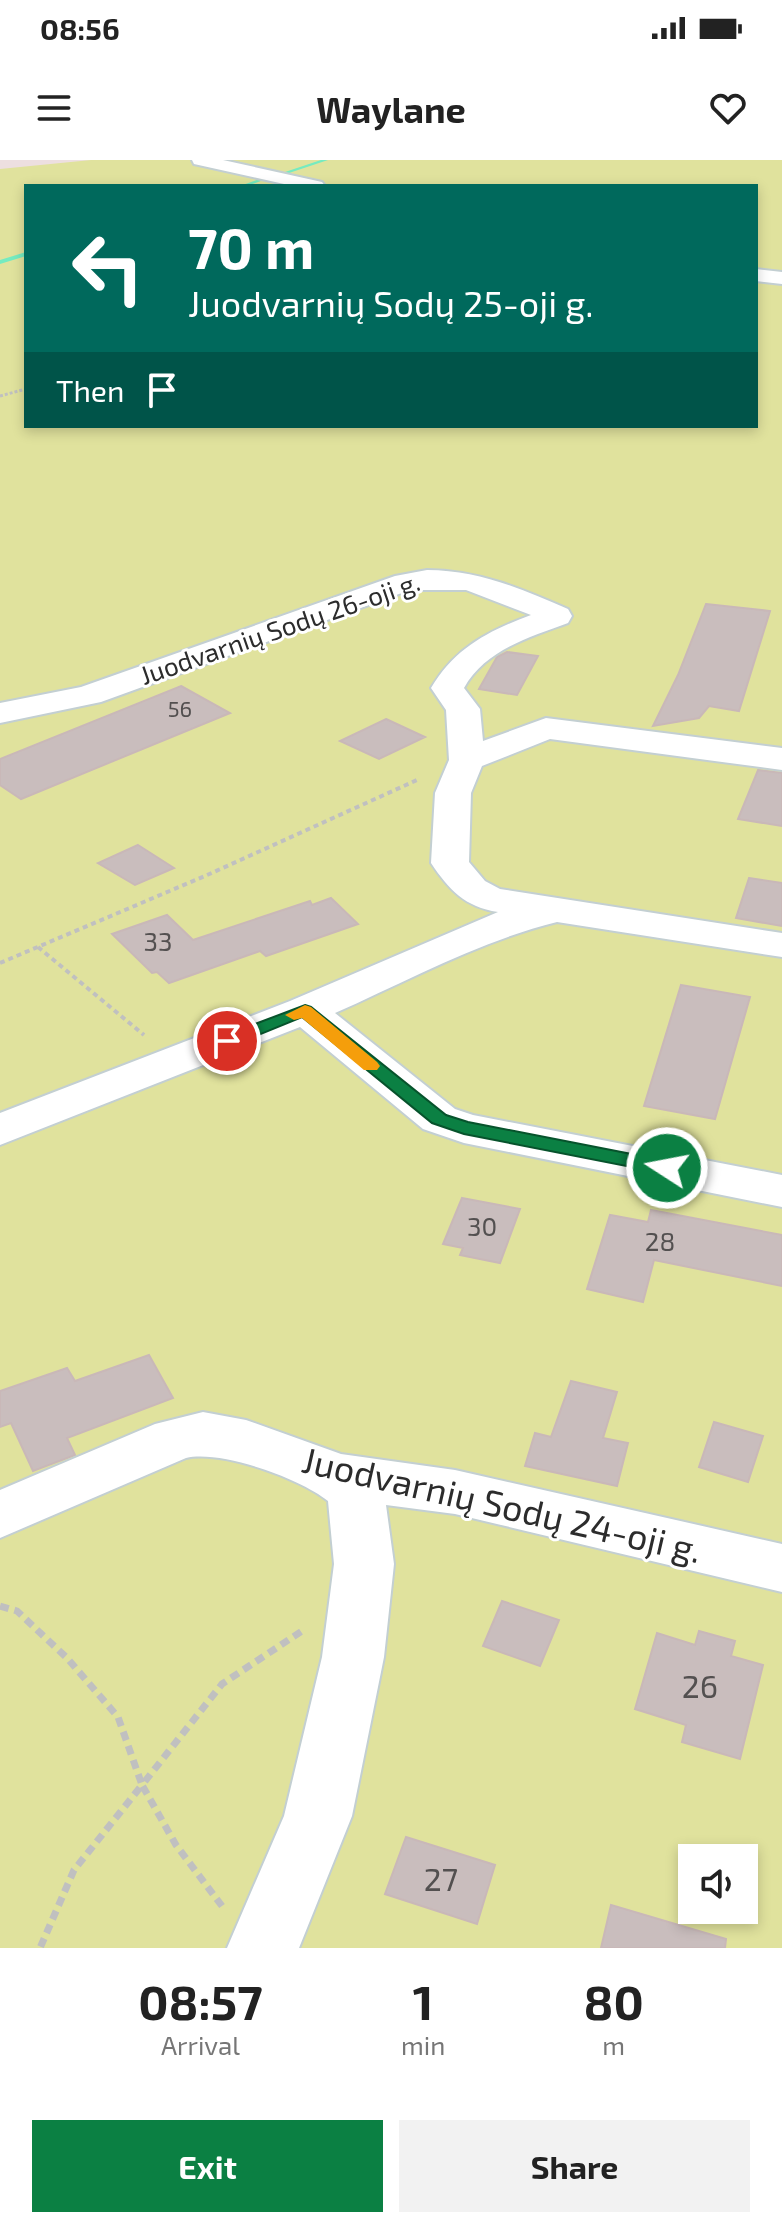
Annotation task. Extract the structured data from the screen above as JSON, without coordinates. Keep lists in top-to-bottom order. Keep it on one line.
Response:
{"streets":{"street":["Juodvarnių Sodų 26-oji g.","Juodvarnių Sodų 24-oji g."]},"house_numbers":["56","33","30","28","26","27"],"page":{"status":"08:56","header":"Waylane","turn":["70 m","Juodvarnių Sodų 25-oji g."],"then":"Then","eta":["08:57","Arrival","1","min","80","m"],"buttons":["Exit","Share"]}}
